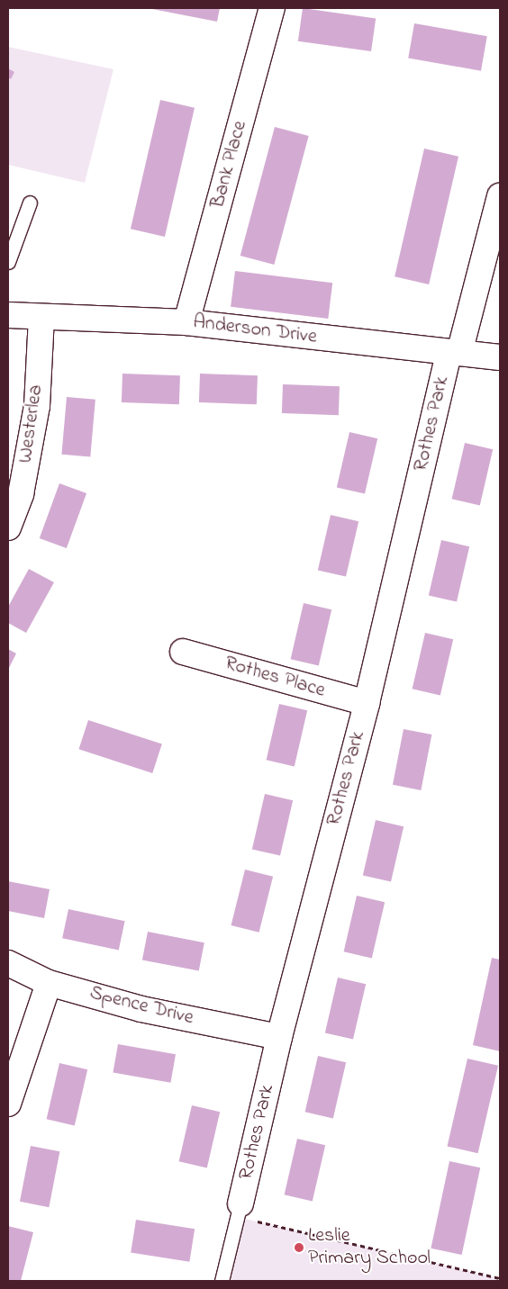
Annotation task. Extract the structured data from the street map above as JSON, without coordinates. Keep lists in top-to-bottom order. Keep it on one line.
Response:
{"streets":{"street":["Bank Place","Anderson Drive","Westerlea","Rothes Park","Rothes Place","Spence Drive"]},"crossings":[["Bank Place","Anderson Drive"],["Anderson Drive","Westerlea"],["Anderson Drive","Rothes Park"],["Rothes Park","Rothes Place"],["Rothes Park","Spence Drive"]],"places":["Leslie Primary School"]}
